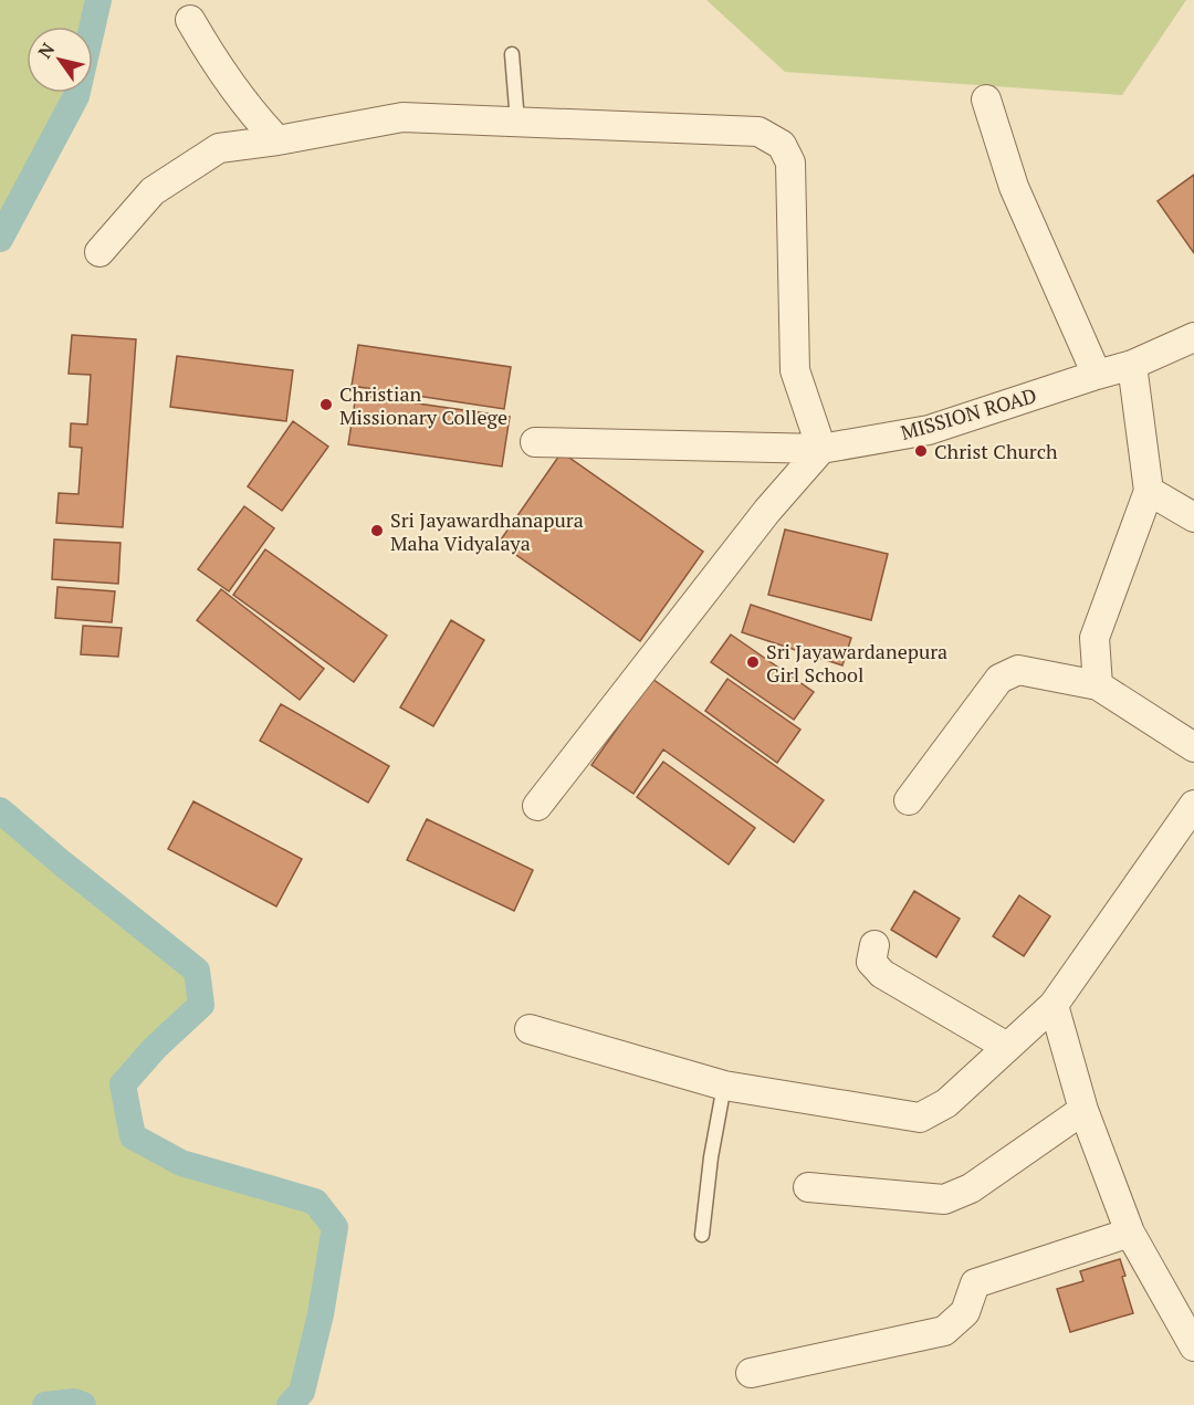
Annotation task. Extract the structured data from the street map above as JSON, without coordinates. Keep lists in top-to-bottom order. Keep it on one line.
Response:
{"streets":{"street":["MISSION ROAD"]},"places":["Christian Missionary College","Christ Church","Sri Jayawardhanapura Maha Vidyalaya","Sri Jayawardanepura Girl School"],"north":"top left"}
